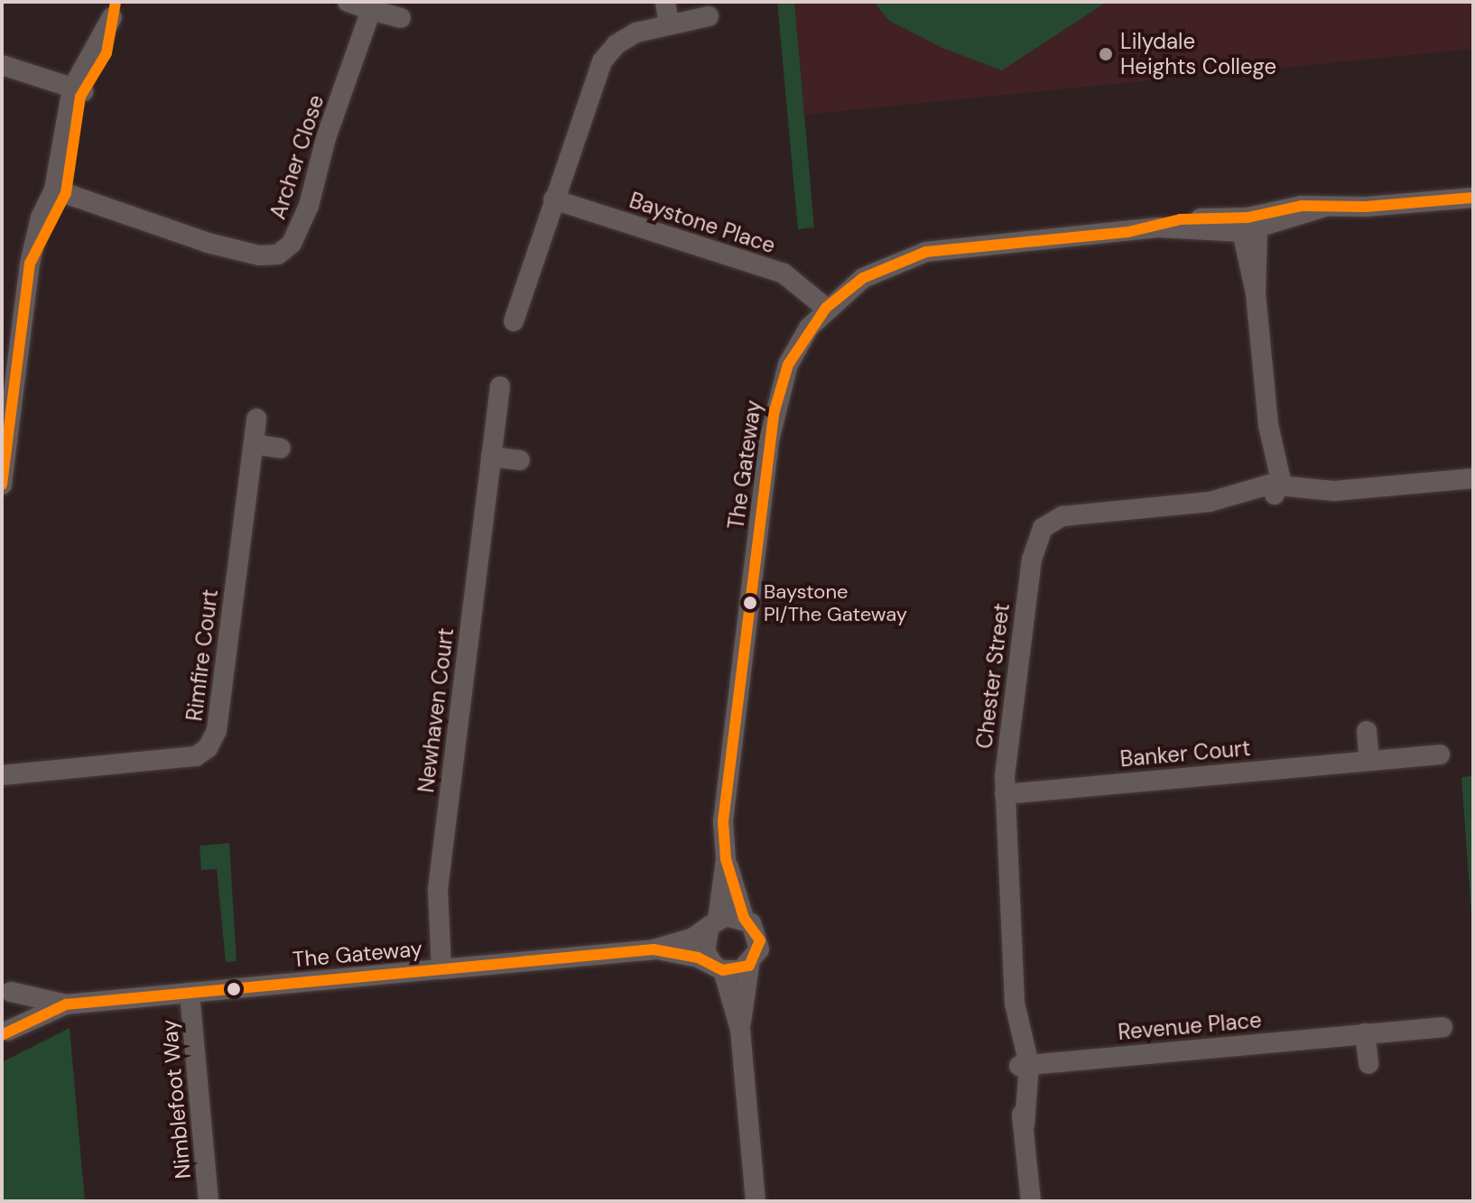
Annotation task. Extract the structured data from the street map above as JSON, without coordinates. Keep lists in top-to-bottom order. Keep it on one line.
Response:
{"streets":{"street":["Archer Close","Baystone Place","The Gateway","Rimfire Court","Chester Street","Newhaven Court","Banker Court","Revenue Place","Nimblefoot Way"]},"crossings":[["Baystone Place","The Gateway"],["The Gateway","Newhaven Court"],["The Gateway","Nimblefoot Way"],["Chester Street","Banker Court"],["Chester Street","Revenue Place"]],"places":["Lilydale Heights College","Baystone Pl/The Gateway"]}
